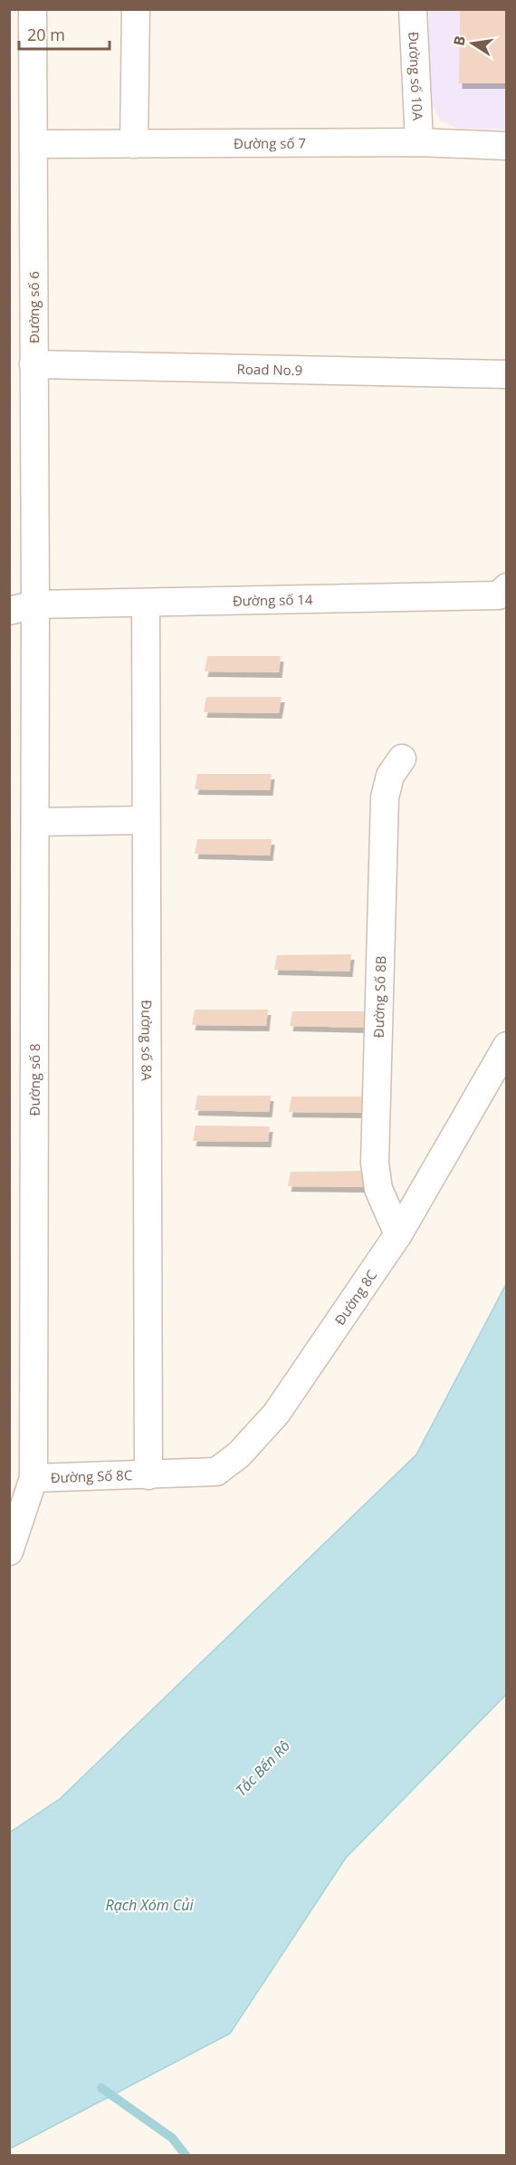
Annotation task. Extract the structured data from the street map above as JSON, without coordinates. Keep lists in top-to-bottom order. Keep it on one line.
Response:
{"streets":{"street":["Đường số 10A","Đường số 7","Đường số 6","Road No.9","Đường số 14","Đường Số 8B","Đường số 8A","Đường số 8","Đường 8C","Đường Số 8C"]},"crossings":[["Đường số 10A","Đường số 7"],["Đường số 7","Đường số 6"],["Đường số 6","Road No.9"],["Đường số 6","Đường số 14"],["Đường số 6","Đường số 8"],["Đường số 14","Đường số 8A"],["Đường số 14","Đường số 8"],["Đường Số 8B","Đường 8C"],["Đường số 8A","Đường 8C"],["Đường số 8A","Đường Số 8C"],["Đường số 8","Đường Số 8C"],["Đường 8C","Đường Số 8C"]],"water":["Tắc Bến Rô","Rạch Xóm Củi"],"scale_bar":"20 m","north":"left"}
